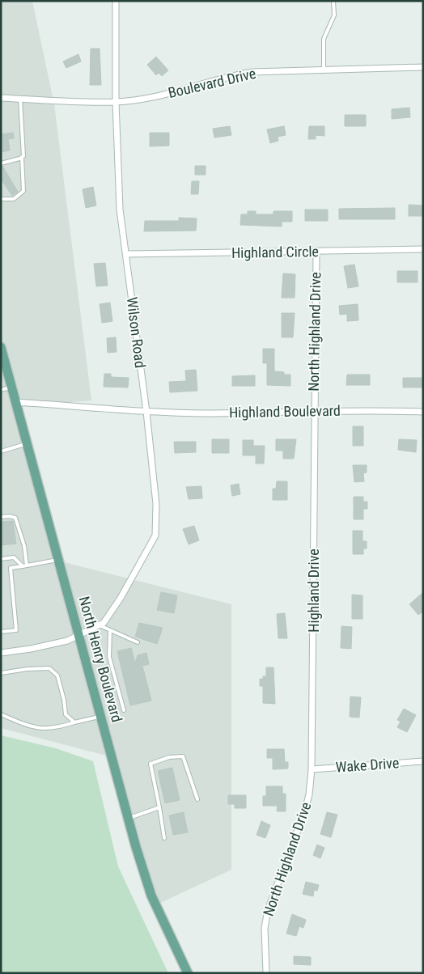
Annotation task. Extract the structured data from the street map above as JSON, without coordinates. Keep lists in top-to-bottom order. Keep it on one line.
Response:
{"streets":{"main road":["North Henry Boulevard"],"street":["Boulevard Drive","Highland Circle","North Highland Drive","Wilson Road","Highland Boulevard","Highland Drive","Wake Drive"]},"crossings":[["Boulevard Drive","Wilson Road"],["Highland Circle","North Highland Drive"],["Highland Circle","Wilson Road"],["North Highland Drive","Highland Boulevard"],["North Highland Drive","Highland Drive"],["North Highland Drive","Wake Drive"],["Wilson Road","Highland Boulevard"],["Wilson Road","North Henry Boulevard"],["Highland Boulevard","Highland Drive"],["Highland Boulevard","North Henry Boulevard"],["Highland Drive","Wake Drive"]]}
